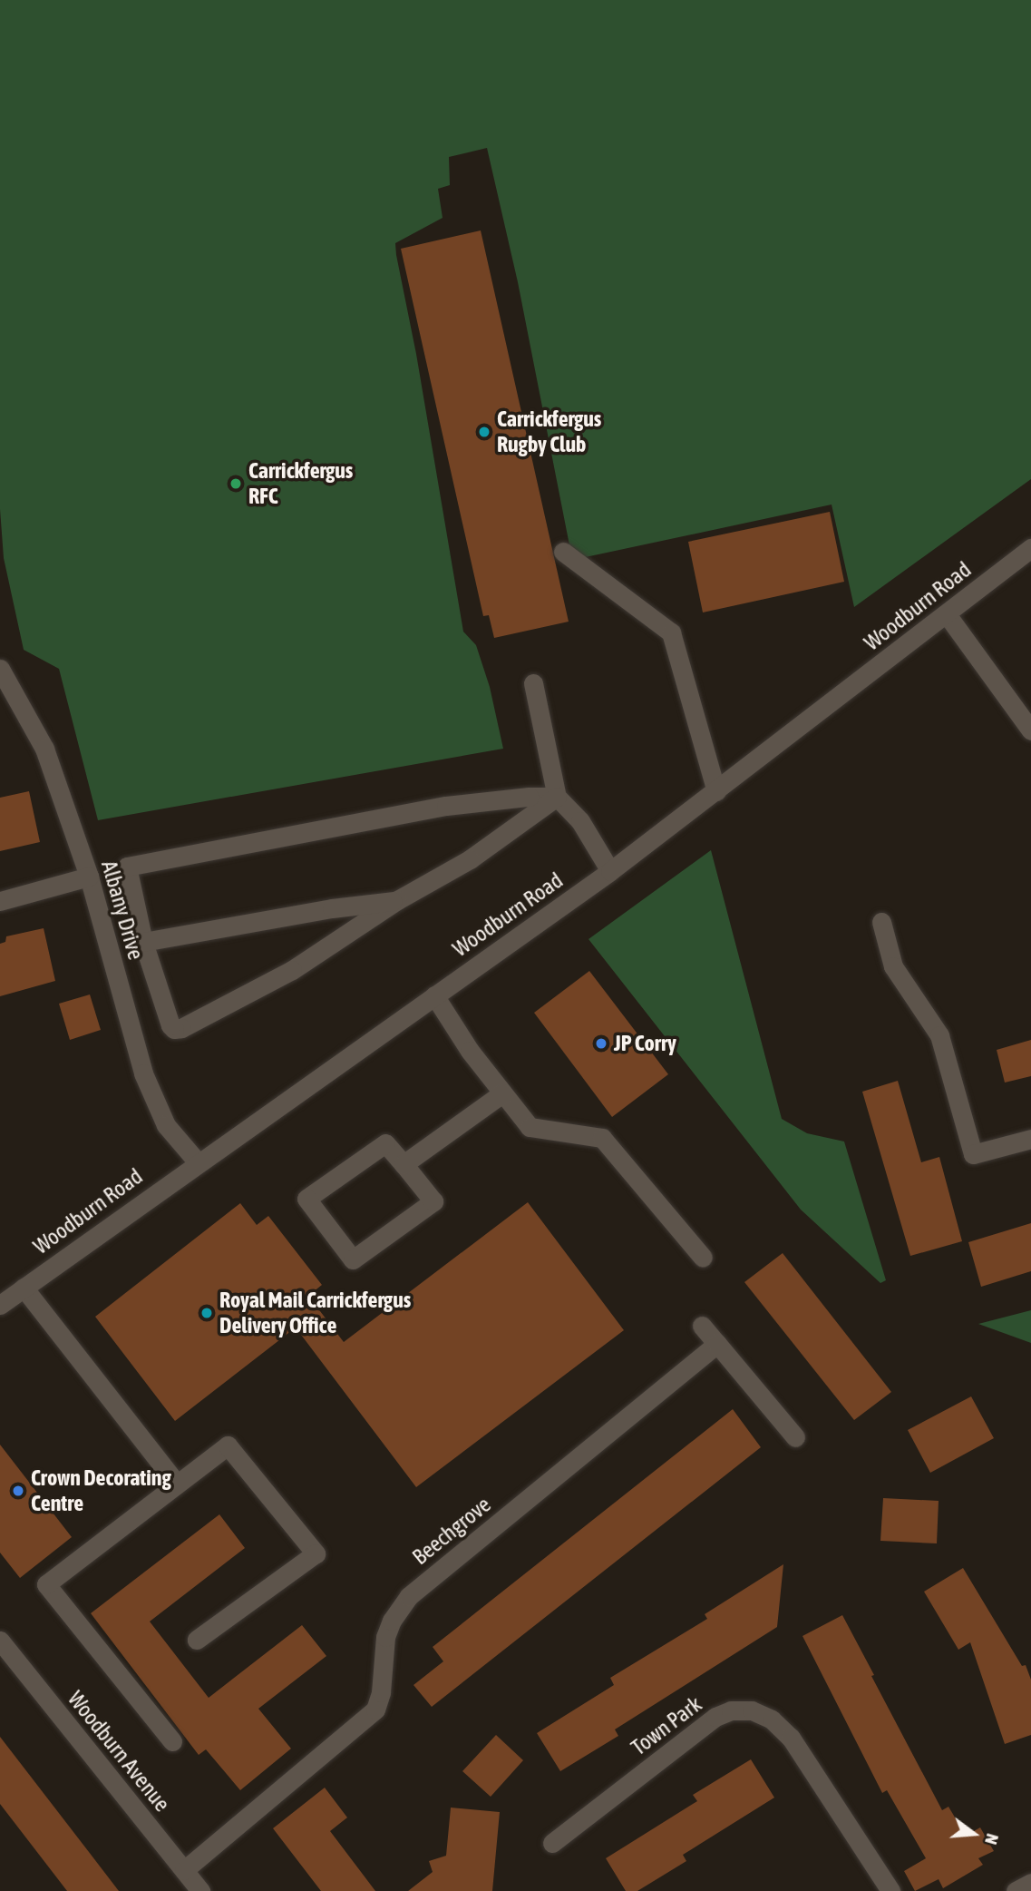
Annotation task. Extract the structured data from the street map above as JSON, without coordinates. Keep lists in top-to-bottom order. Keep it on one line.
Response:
{"streets":{"street":["Woodburn Road","Albany Drive","Beechgrove","Town Park","Woodburn Avenue"]},"crossings":[["Woodburn Road","Albany Drive"],["Beechgrove","Woodburn Avenue"]],"places":["Carrickfergus Rugby Club","Carrickfergus RFC","JP Corry","Royal Mail Carrickfergus Delivery Office","Crown Decorating Centre"],"north":"right"}
